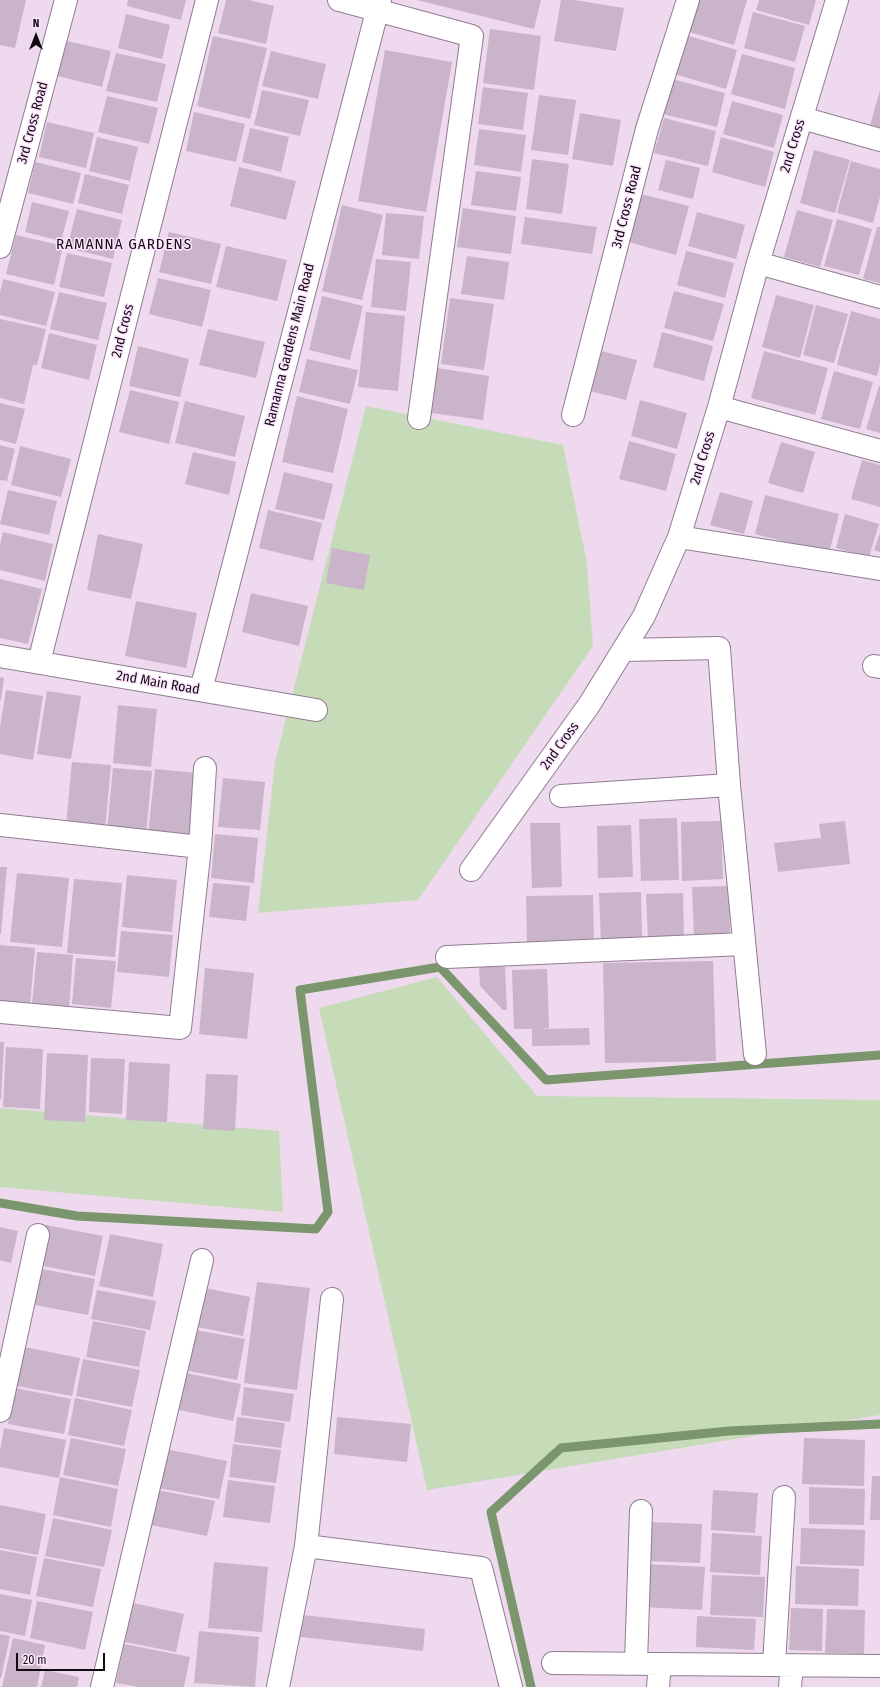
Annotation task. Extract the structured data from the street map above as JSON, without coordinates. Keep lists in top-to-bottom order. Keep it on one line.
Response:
{"streets":{"street":["3rd Cross Road","2nd Cross","Ramanna Gardens Main Road","2nd Main Road"]},"crossings":[["2nd Cross","2nd Main Road"],["Ramanna Gardens Main Road","2nd Main Road"]],"districts":["RAMANNA GARDENS"],"scale_bar":"20 m","north":"top"}
